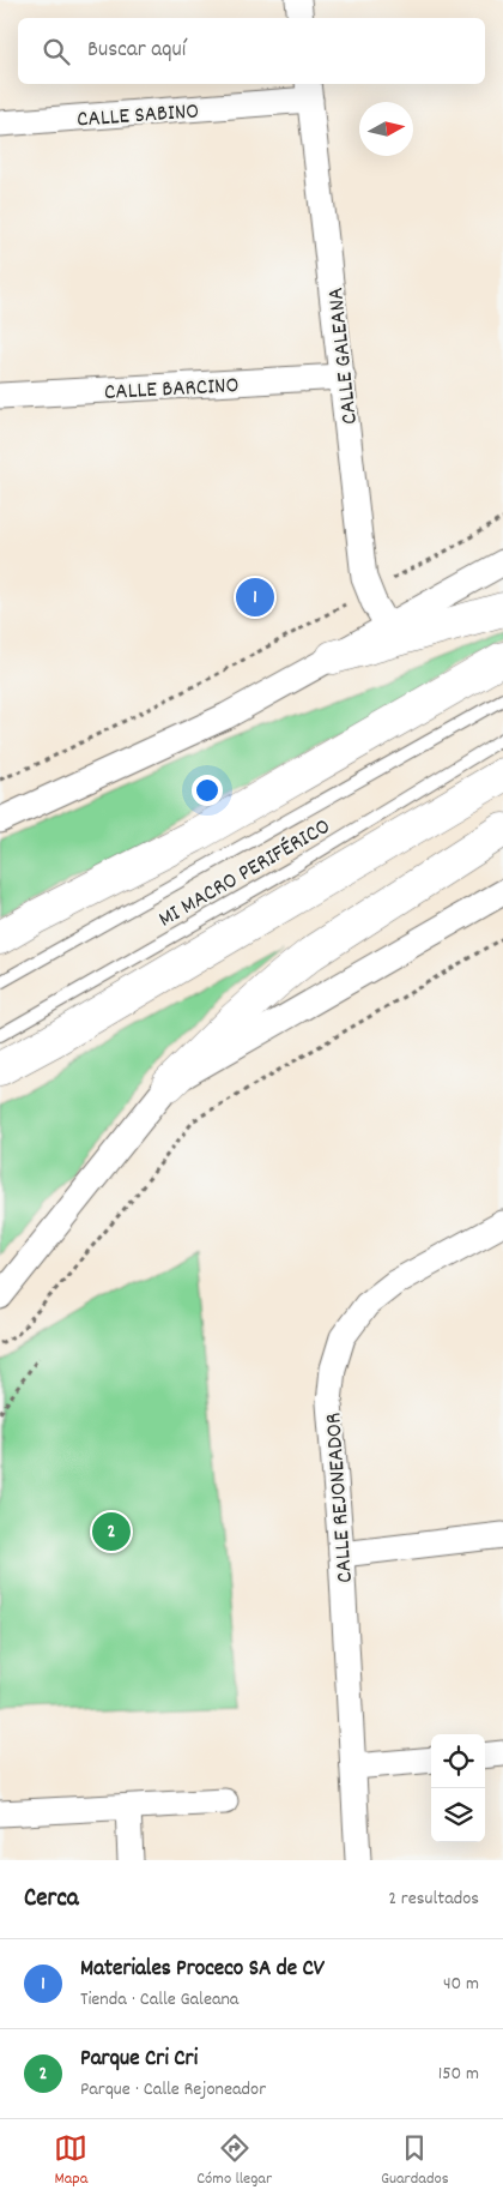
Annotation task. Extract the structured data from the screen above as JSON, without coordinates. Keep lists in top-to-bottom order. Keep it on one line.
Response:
{"streets":{"street":["CALLE SABINO","CALLE GALEANA","CALLE BARCINO","CALLE REJONEADOR"],"lane":["MI MACRO PERIFÉRICO"]},"crossings":[["CALLE SABINO","CALLE GALEANA"],["CALLE GALEANA","CALLE BARCINO"]],"north":"right","page":{"search":"Buscar aquí","pins":["1","2"],"heading":["Cerca","2 resultados"],"list":[{"mark":"1","name":"Materiales Proceco SA de CV","note":"Tienda · Calle Galeana","value":"40 m"},{"mark":"2","name":"Parque Cri Cri","note":"Parque · Calle Rejoneador","value":"150 m"}],"nav":["Mapa","Cómo llegar","Guardados"]}}
